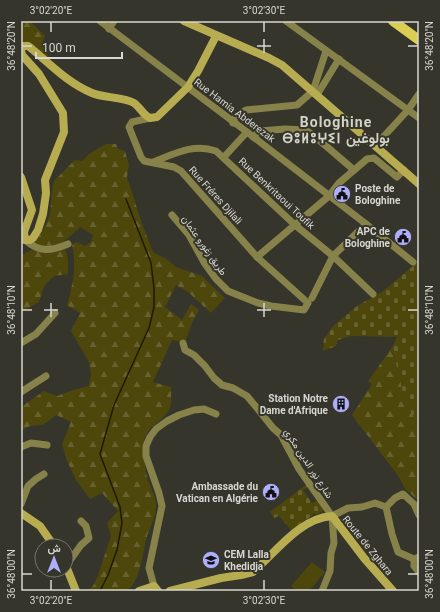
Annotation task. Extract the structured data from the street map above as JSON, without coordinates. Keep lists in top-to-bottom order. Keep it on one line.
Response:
{"streets":{"street":["Rue Hamia Abderezak","Rue Benkritaoui Toufik","Rue Fréres Djilali","طريق زغورو عثمان","شارع نور الدين مكري","Route de Zghara"]},"crossings":[["Rue Benkritaoui Toufik","Rue Fréres Djilali"],["Rue Fréres Djilali","طريق زغورو عثمان"],["شارع نور الدين مكري","Route de Zghara"]],"districts":["Bologhine ⴱⵓⵍⵓⵖⵉⵏ بولوغين"],"places":{"public building":["Poste de Bologhine","APC de Bologhine","Ambassade du Vatican en Algérie"],"building":["Station Notre Dame d'Afrique"],"school or university":["CEM Lalla Khedidja"]},"scale_bar":"100 m","north":"top","coordinates":["3°02'20\"E","3°02'30\"E","36°48'20\"N","36°48'10\"N","36°48'00\"N"]}
